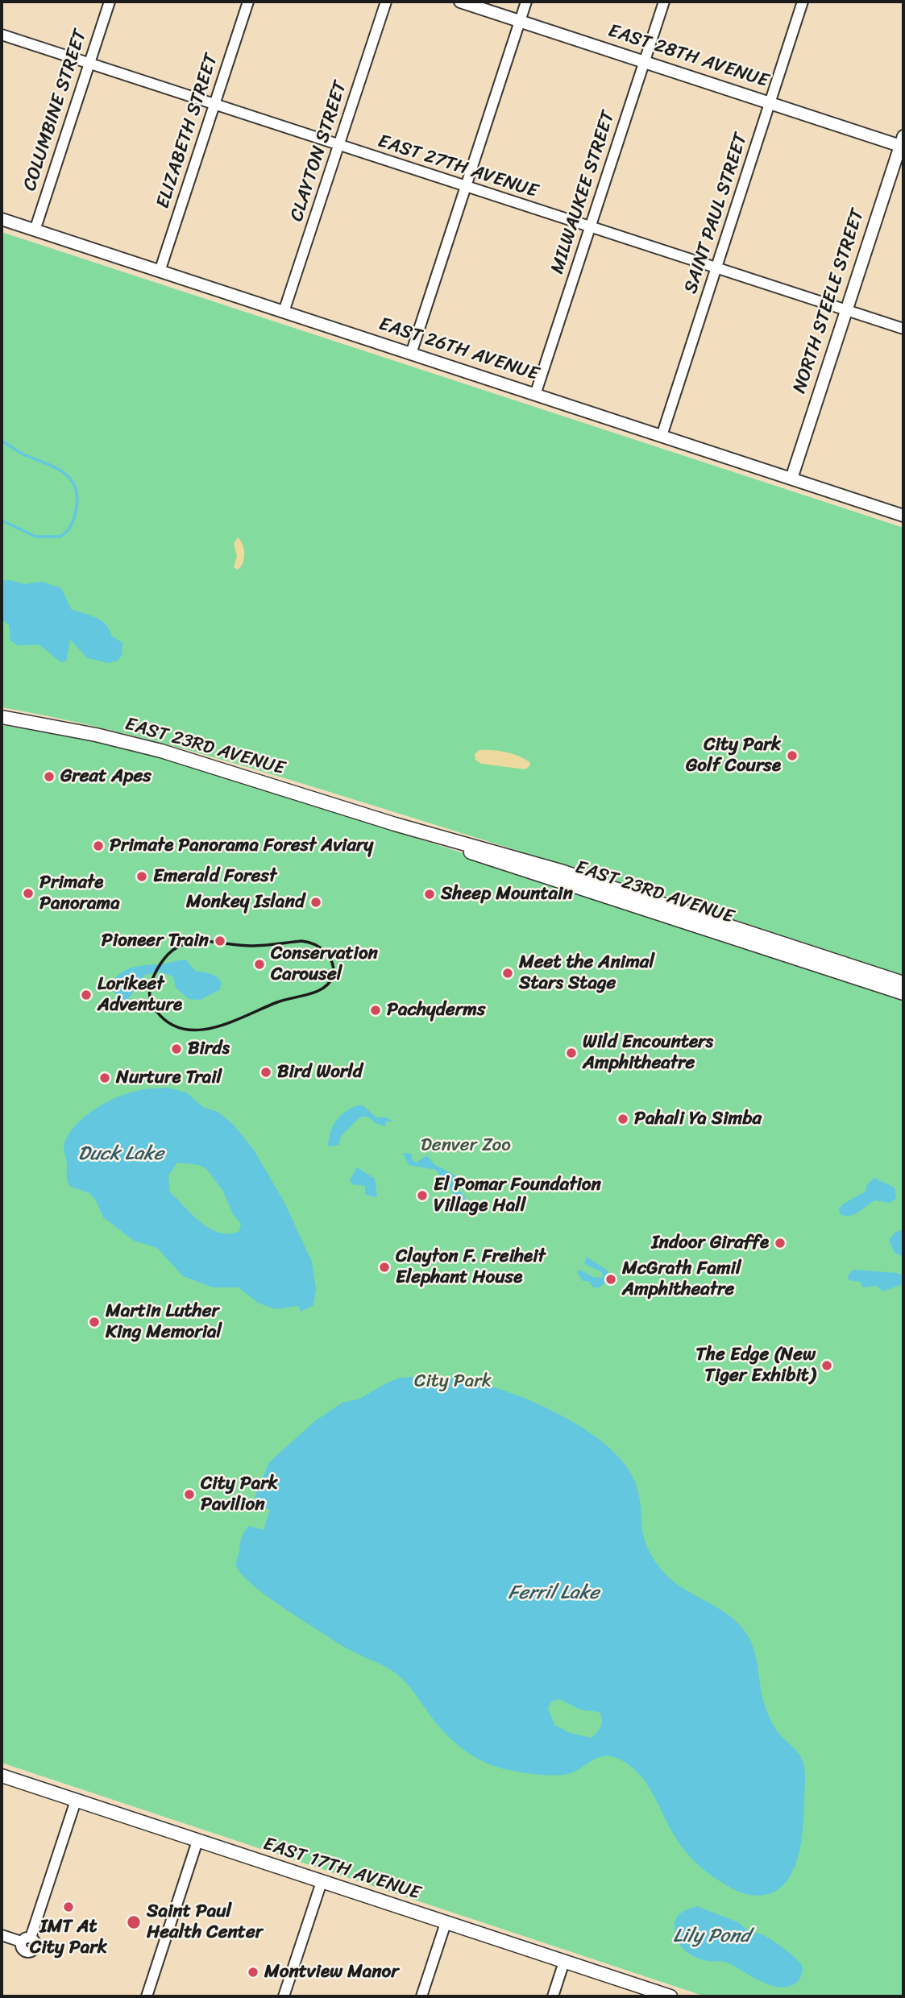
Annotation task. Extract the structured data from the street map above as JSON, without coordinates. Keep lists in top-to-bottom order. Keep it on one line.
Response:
{"streets":{"main road":["EAST 23RD AVENUE","EAST 17TH AVENUE"],"street":["EAST 28TH AVENUE","COLUMBINE STREET","ELIZABETH STREET","CLAYTON STREET","EAST 27TH AVENUE","MILWAUKEE STREET","SAINT PAUL STREET","NORTH STEELE STREET","EAST 26TH AVENUE"]},"crossings":[["EAST 28TH AVENUE","MILWAUKEE STREET"],["EAST 28TH AVENUE","SAINT PAUL STREET"],["EAST 28TH AVENUE","NORTH STEELE STREET"],["COLUMBINE STREET","EAST 27TH AVENUE"],["COLUMBINE STREET","EAST 26TH AVENUE"],["ELIZABETH STREET","EAST 27TH AVENUE"],["ELIZABETH STREET","EAST 26TH AVENUE"],["CLAYTON STREET","EAST 27TH AVENUE"],["CLAYTON STREET","EAST 26TH AVENUE"],["EAST 27TH AVENUE","MILWAUKEE STREET"],["EAST 27TH AVENUE","SAINT PAUL STREET"],["EAST 27TH AVENUE","NORTH STEELE STREET"],["MILWAUKEE STREET","EAST 26TH AVENUE"],["SAINT PAUL STREET","EAST 26TH AVENUE"],["NORTH STEELE STREET","EAST 26TH AVENUE"]],"water":["Duck Lake","Ferril Lake","Lily Pond"],"parks":["Denver Zoo","City Park"],"places":["City Park Golf Course","Great Apes","Primate Panorama Forest Aviary","Emerald Forest","Primate Panorama","Sheep Mountain","Monkey Island","Pioneer Train","Conservation Carousel","Meet the Animal Stars Stage","Lorikeet Adventure","Pachyderms","Birds","Wild Encounters Amphitheatre","Bird World","Nurture Trail","Pahali Ya Simba","El Pomar Foundation Village Hall","Indoor Giraffe","Clayton F. Freiheit Elephant House","McGrath Famil Amphitheatre","Martin Luther King Memorial","The Edge (New Tiger Exhibit)","City Park Pavilion","IMT At City Park","Saint Paul Health Center","Montview Manor"]}
